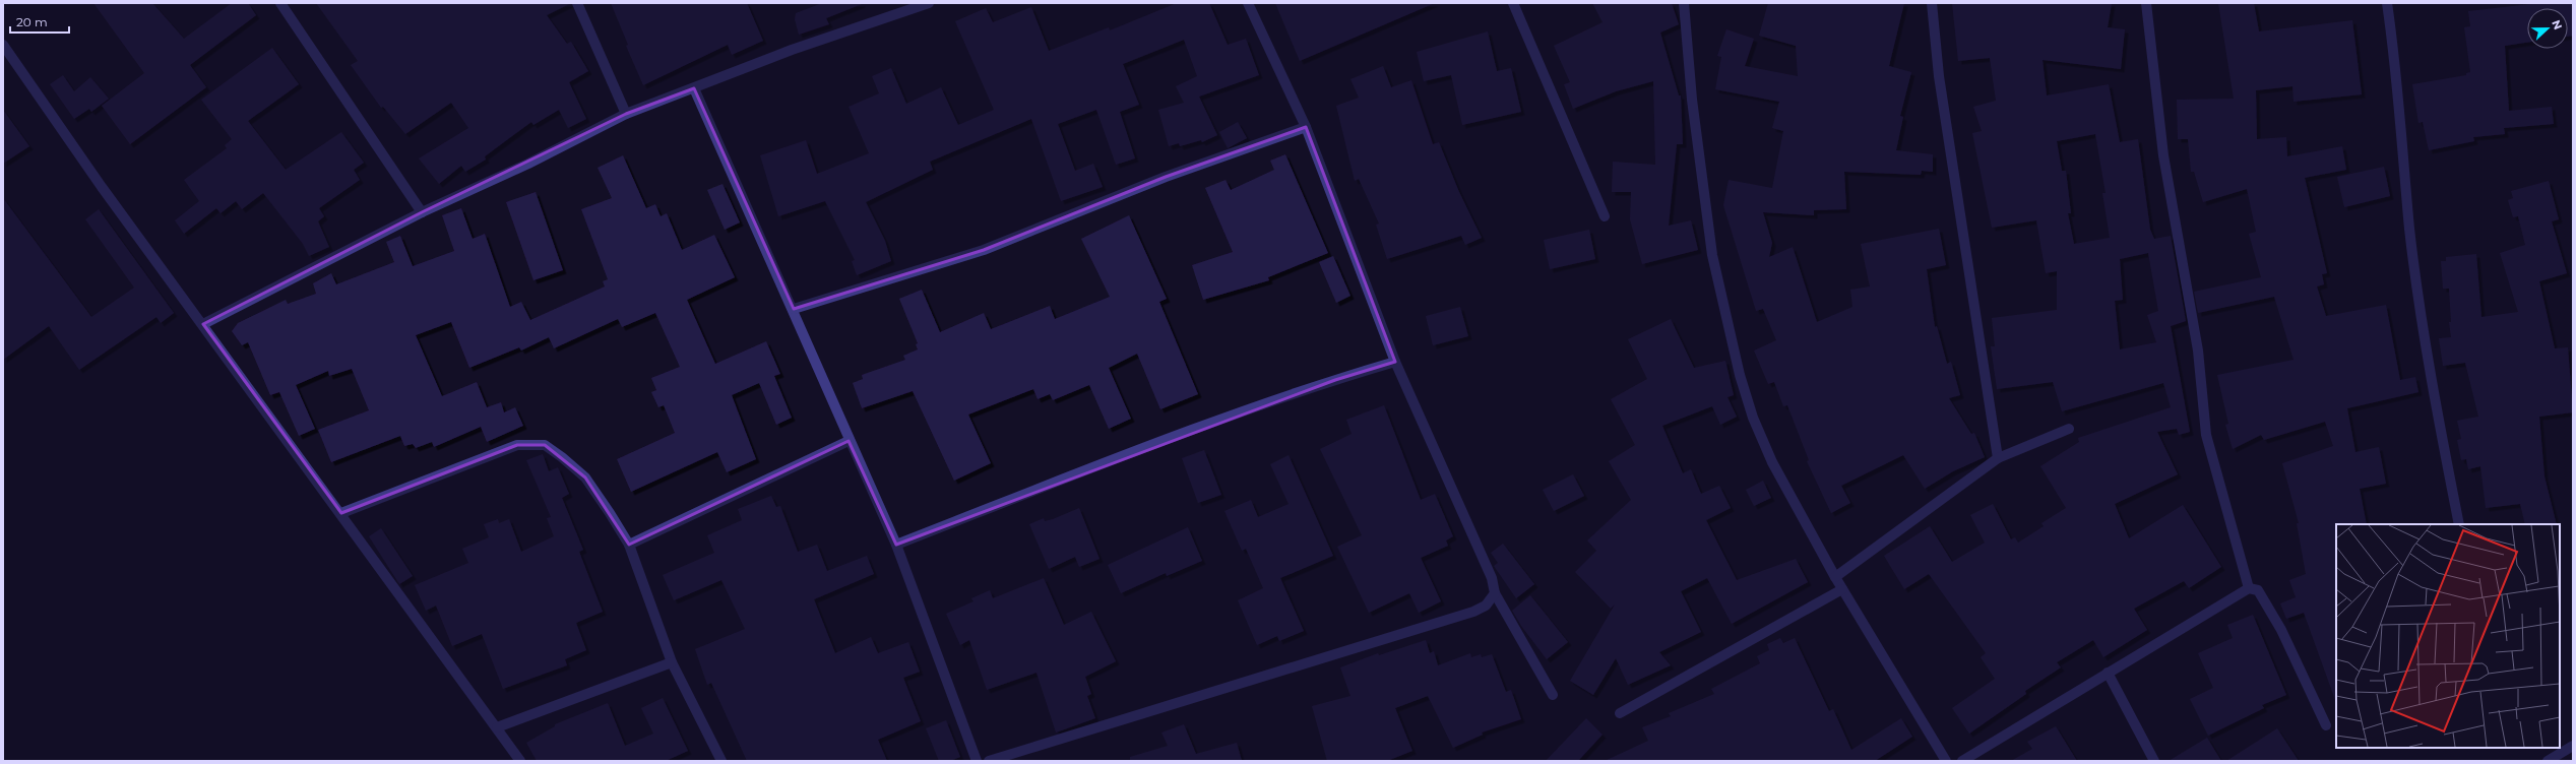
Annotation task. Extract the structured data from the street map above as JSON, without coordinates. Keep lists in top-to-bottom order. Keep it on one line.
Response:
{"scale_bar":"20 m","north":"right"}
